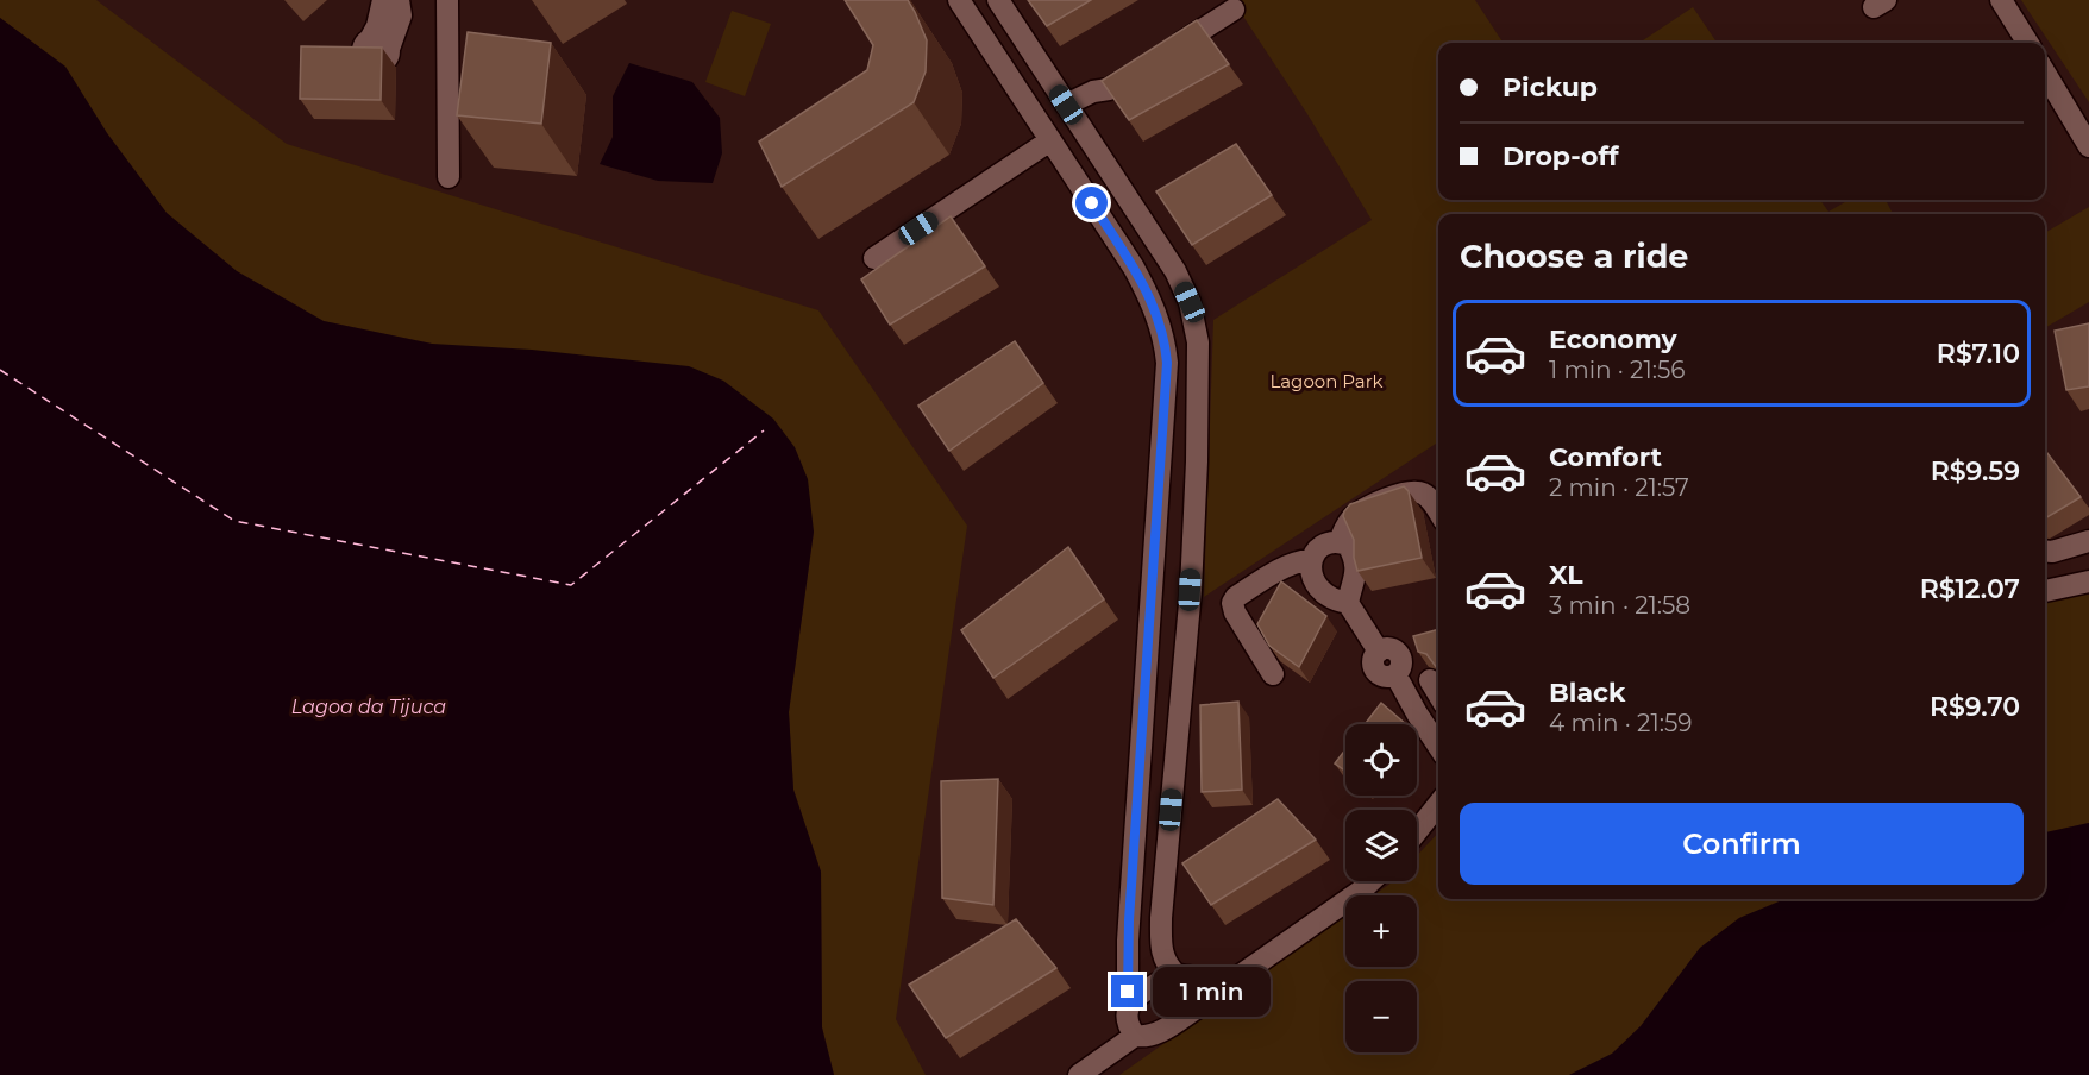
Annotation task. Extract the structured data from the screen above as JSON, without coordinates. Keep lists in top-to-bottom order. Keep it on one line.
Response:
{"water":["Lagoa da Tijuca"],"parks":["Lagoon Park"],"page":{"banner":["Pickup","Drop-off"],"heading":"Choose a ride","list":[{"name":"Economy","note":"1 min · 21:56","value":"R$7.10"},{"name":"Comfort","note":"2 min · 21:57","value":"R$9.59"},{"name":"XL","note":"3 min · 21:58","value":"R$12.07"},{"name":"Black","note":"4 min · 21:59","value":"R$9.70"}],"map_buttons":["+","−"],"buttons":"Confirm","bubble":"1 min"}}
